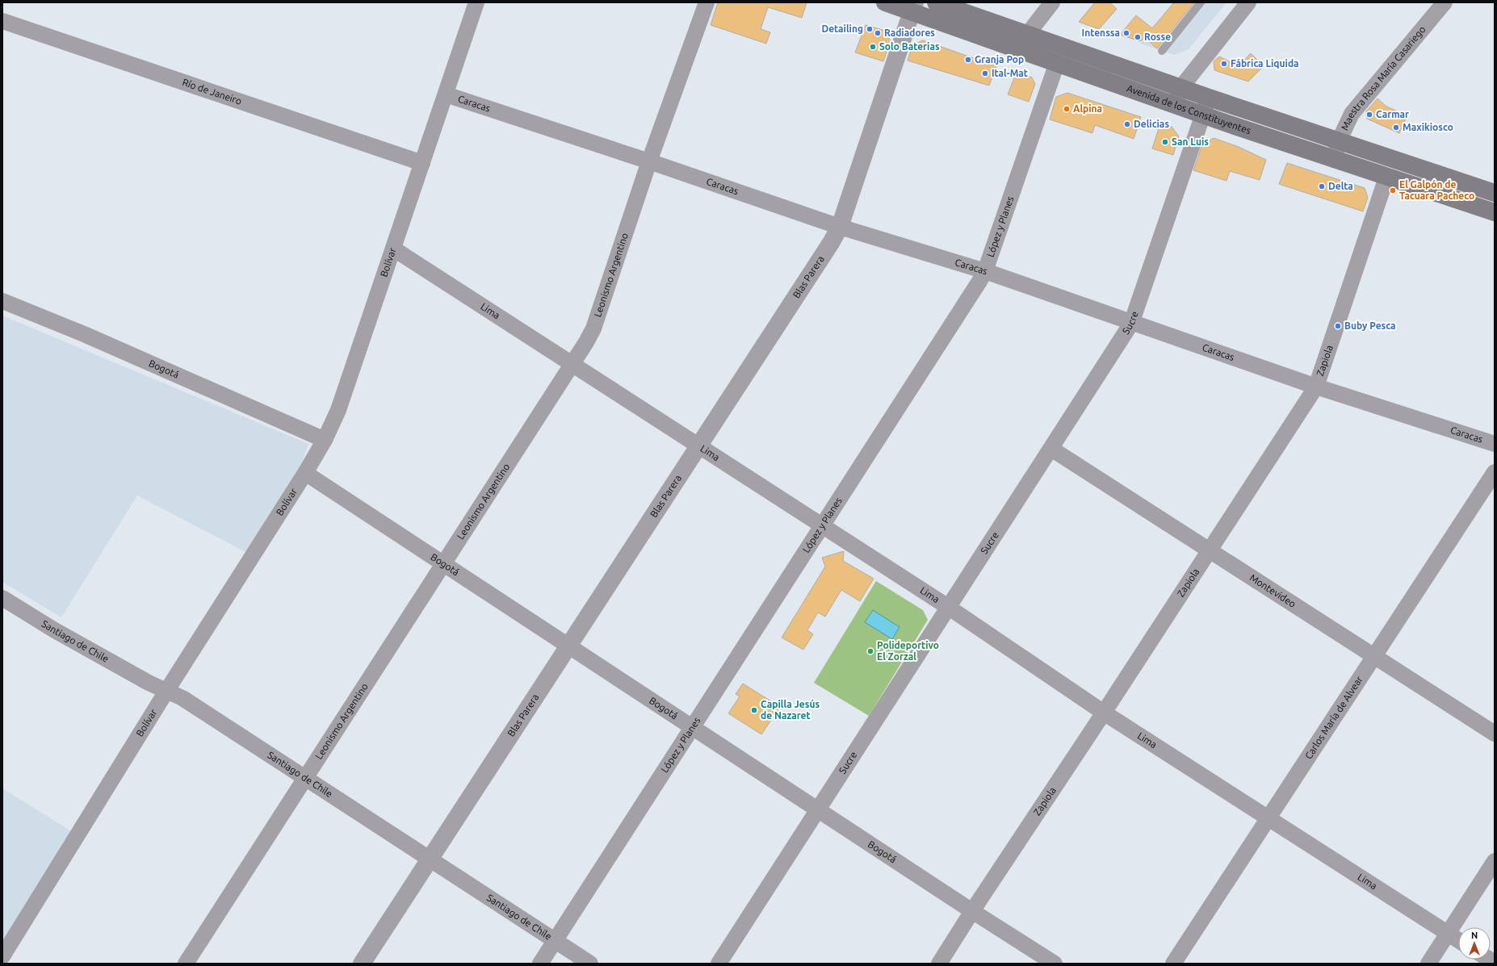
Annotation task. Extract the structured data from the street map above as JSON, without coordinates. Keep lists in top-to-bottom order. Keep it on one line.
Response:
{"streets":{"main road":["Avenida de los Constituyentes"],"street":["Maestra Rosa María Casariego","Río de Janeiro","Caracas","López y Planes","Bolívar","Leonismo Argentino","Blas Parera","Lima","Sucre","Zapiola","Bogotá","Montevideo","Santiago de Chile","Carlos María de Alvear"]},"crossings":[["Maestra Rosa María Casariego","Avenida de los Constituyentes"],["Río de Janeiro","Bolívar"],["Caracas","López y Planes"],["Caracas","Bolívar"],["Caracas","Leonismo Argentino"],["Caracas","Blas Parera"],["Caracas","Sucre"],["Caracas","Zapiola"],["Avenida de los Constituyentes","López y Planes"],["Avenida de los Constituyentes","Blas Parera"],["Avenida de los Constituyentes","Sucre"],["Avenida de los Constituyentes","Zapiola"],["López y Planes","Lima"],["López y Planes","Bogotá"],["López y Planes","Santiago de Chile"],["Bolívar","Lima"],["Bolívar","Bogotá"],["Bolívar","Santiago de Chile"],["Leonismo Argentino","Lima"],["Leonismo Argentino","Bogotá"],["Leonismo Argentino","Santiago de Chile"],["Blas Parera","Lima"],["Blas Parera","Bogotá"],["Blas Parera","Santiago de Chile"],["Lima","Sucre"],["Lima","Zapiola"],["Lima","Carlos María de Alvear"],["Sucre","Bogotá"],["Sucre","Montevideo"],["Zapiola","Bogotá"],["Zapiola","Montevideo"],["Montevideo","Carlos María de Alvear"]],"places":["Detailing","Radiadores","Intenssa","Rosse","Solo Baterias","Granja Pop","Fábrica Liquida","Ital-Mat","Alpina","Carmar","Delicias","Maxikiosco","San Luis","Delta","El Galpón de Tacuara Pacheco","Buby Pesca","Polideportivo El Zorzal","Capilla Jesús de Nazaret"],"north":"top"}
